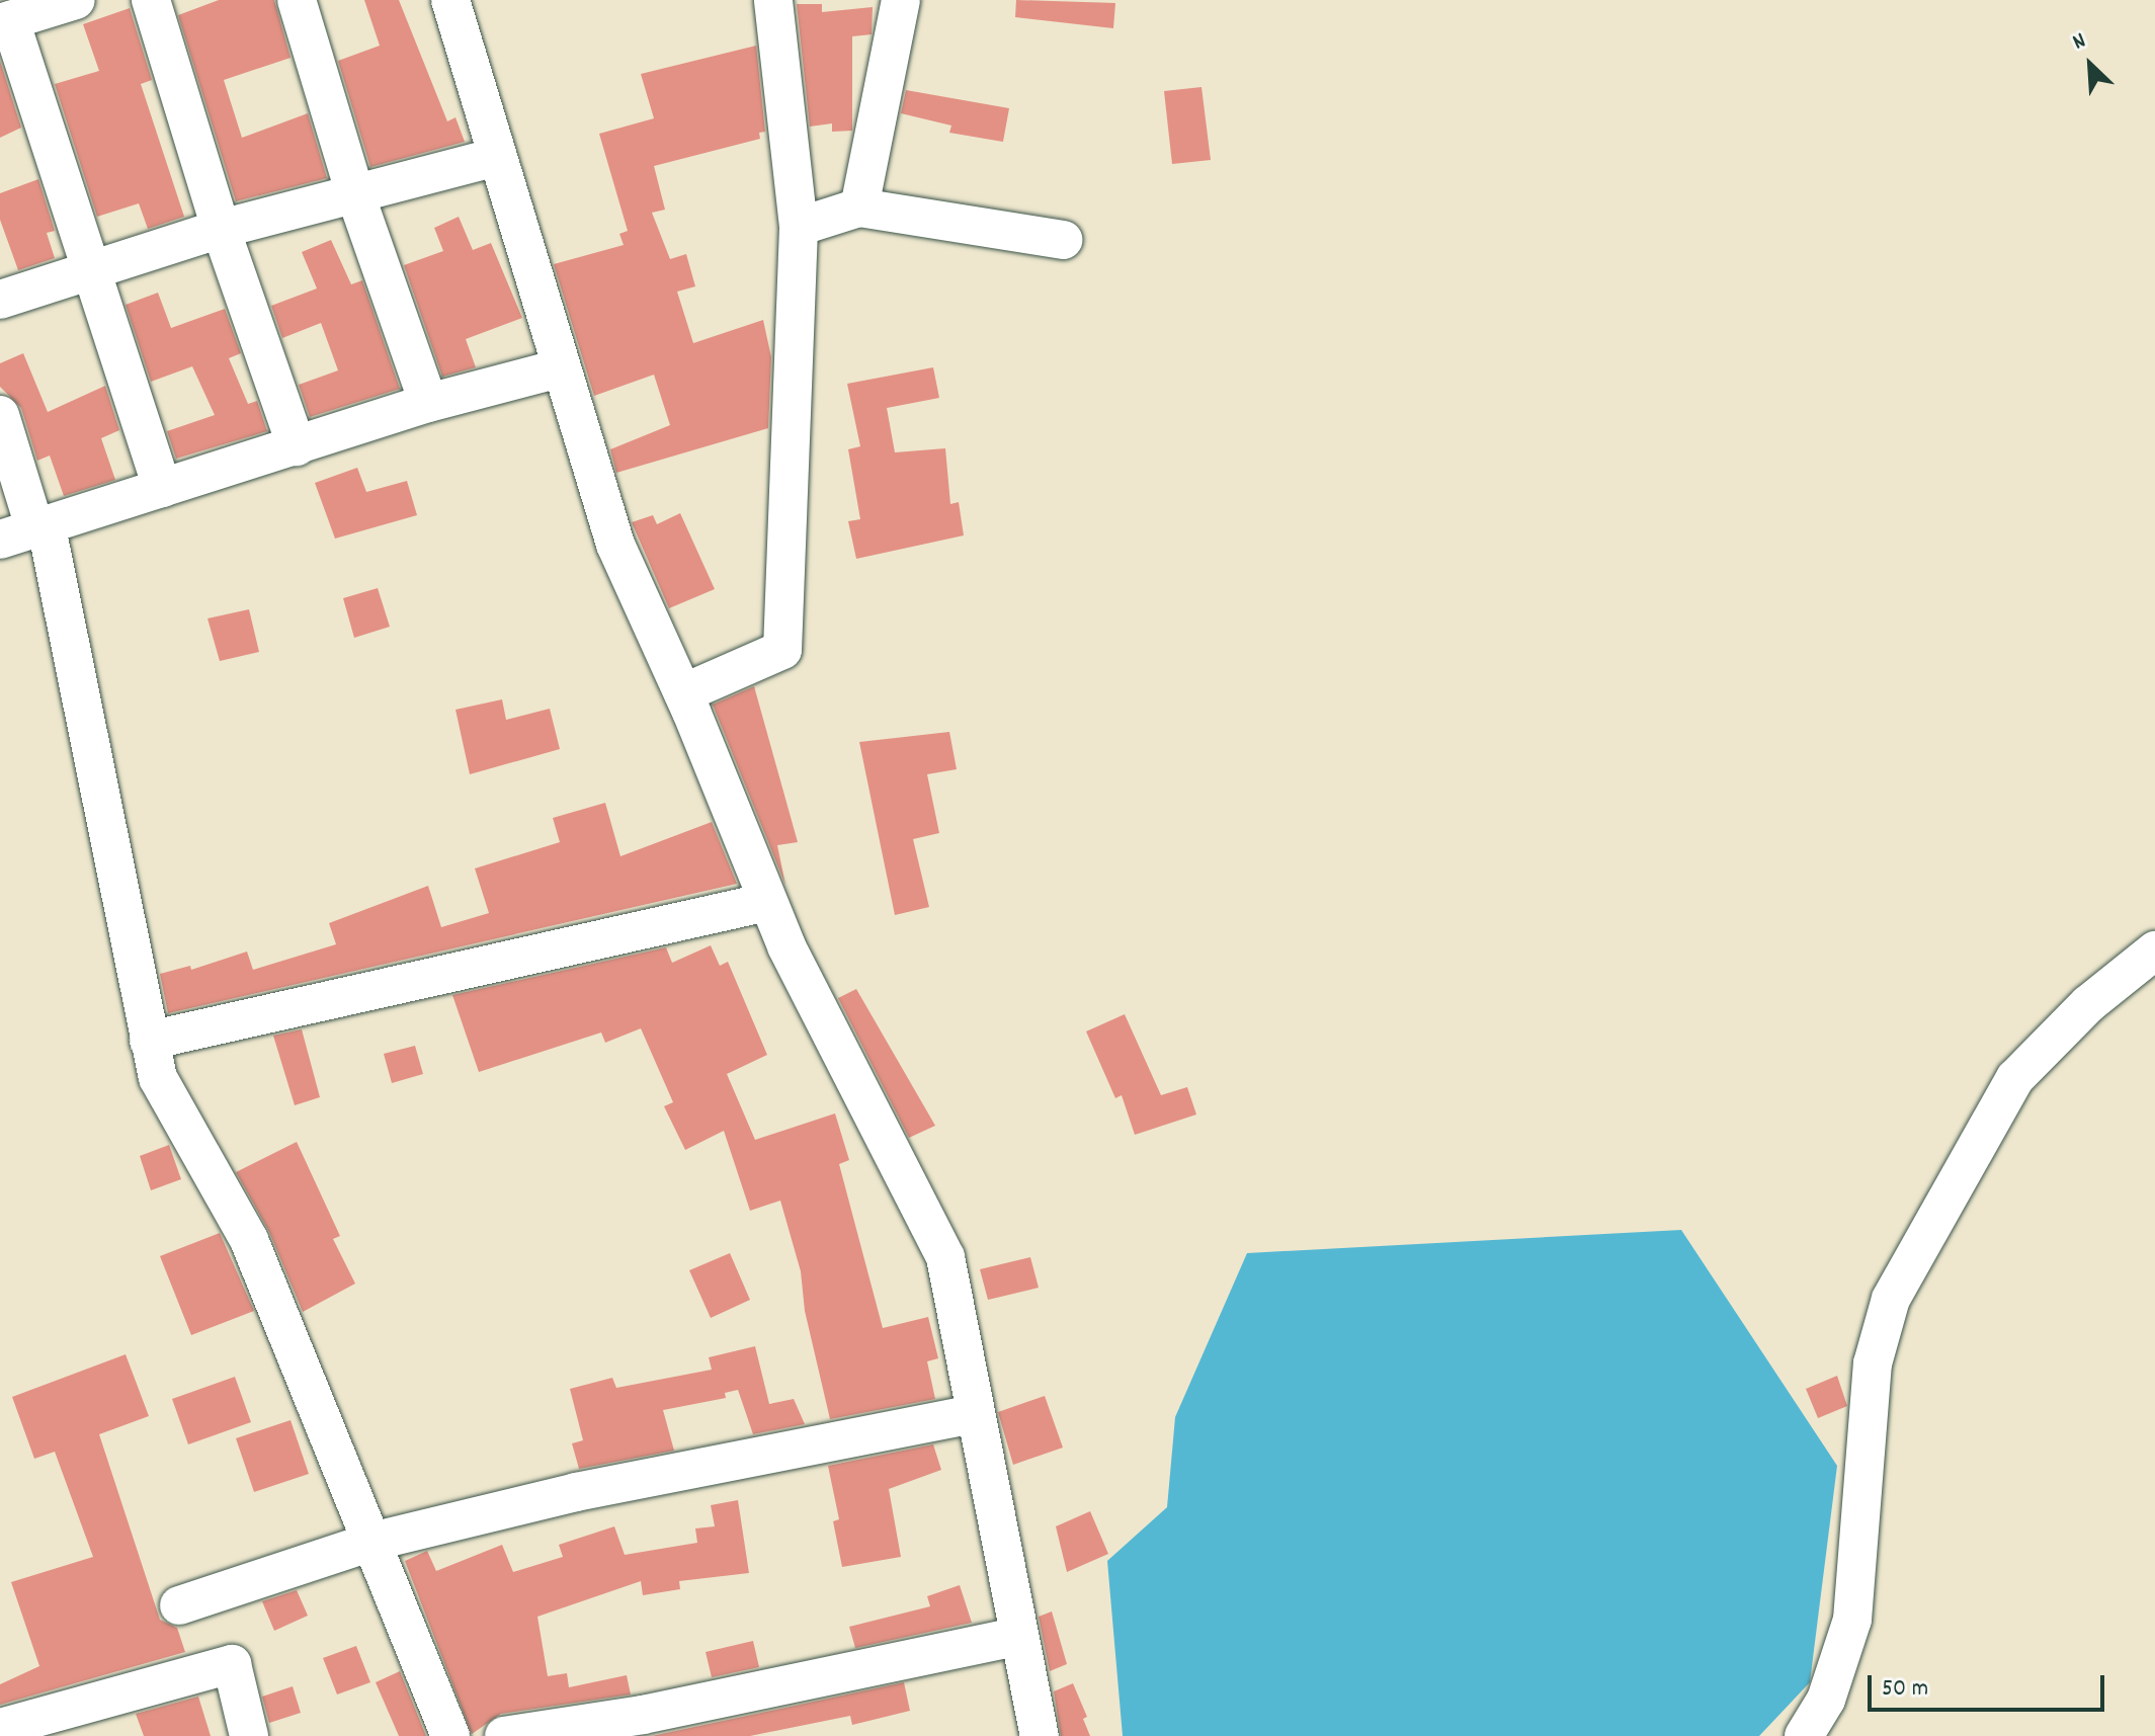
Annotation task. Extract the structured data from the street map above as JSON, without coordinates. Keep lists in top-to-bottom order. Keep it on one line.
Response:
{"scale_bar":"50 m","north":"top left"}
